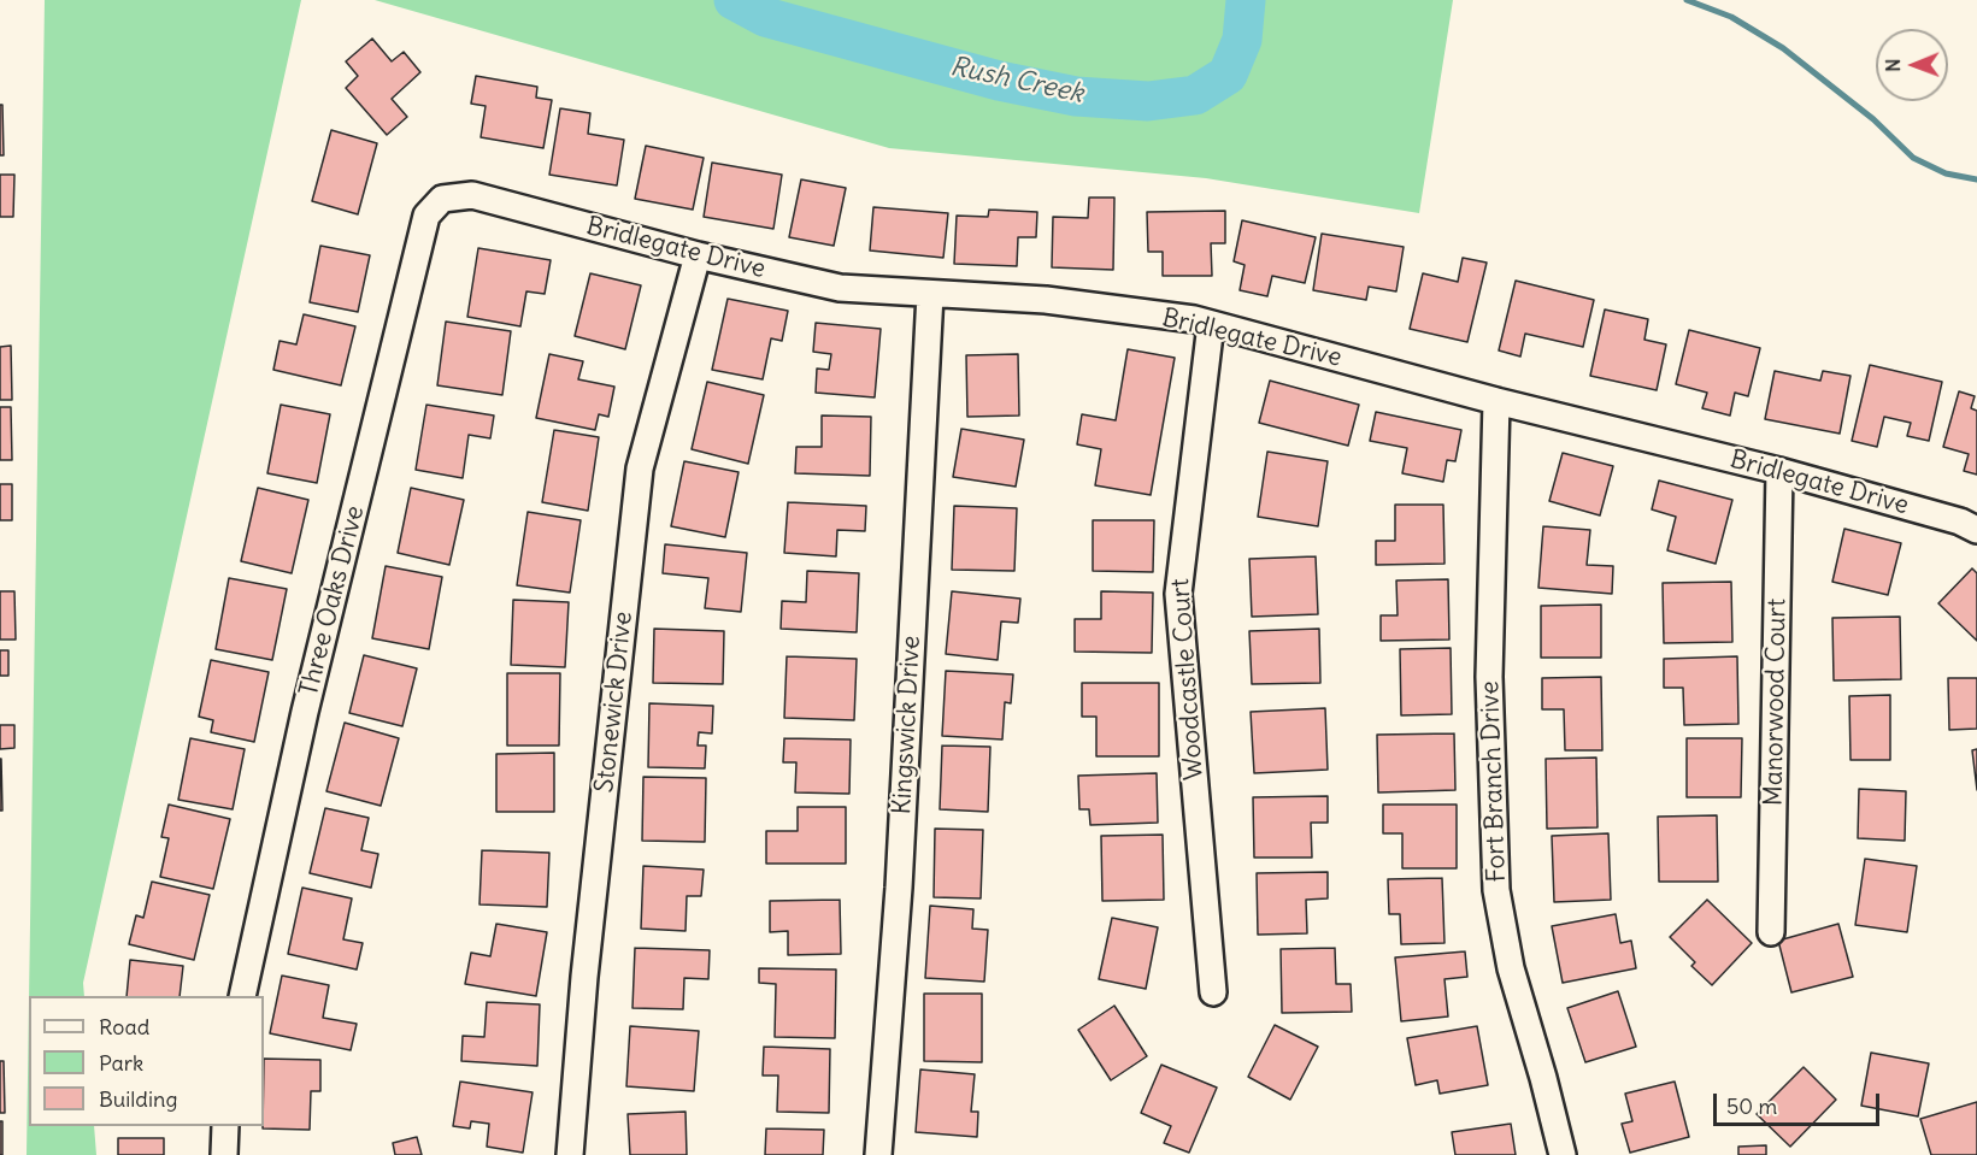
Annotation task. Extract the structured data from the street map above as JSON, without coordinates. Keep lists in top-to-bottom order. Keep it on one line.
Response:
{"streets":{"street":["Bridlegate Drive","Three Oaks Drive","Woodcastle Court","Stonewick Drive","Manorwood Court","Kingswick Drive","Fort Branch Drive"]},"crossings":[["Bridlegate Drive","Three Oaks Drive"],["Bridlegate Drive","Woodcastle Court"],["Bridlegate Drive","Stonewick Drive"],["Bridlegate Drive","Manorwood Court"],["Bridlegate Drive","Kingswick Drive"],["Bridlegate Drive","Fort Branch Drive"]],"water":["Rush Creek"],"legend":["Road","Park","Building"],"scale_bar":"50 m","north":"left"}
